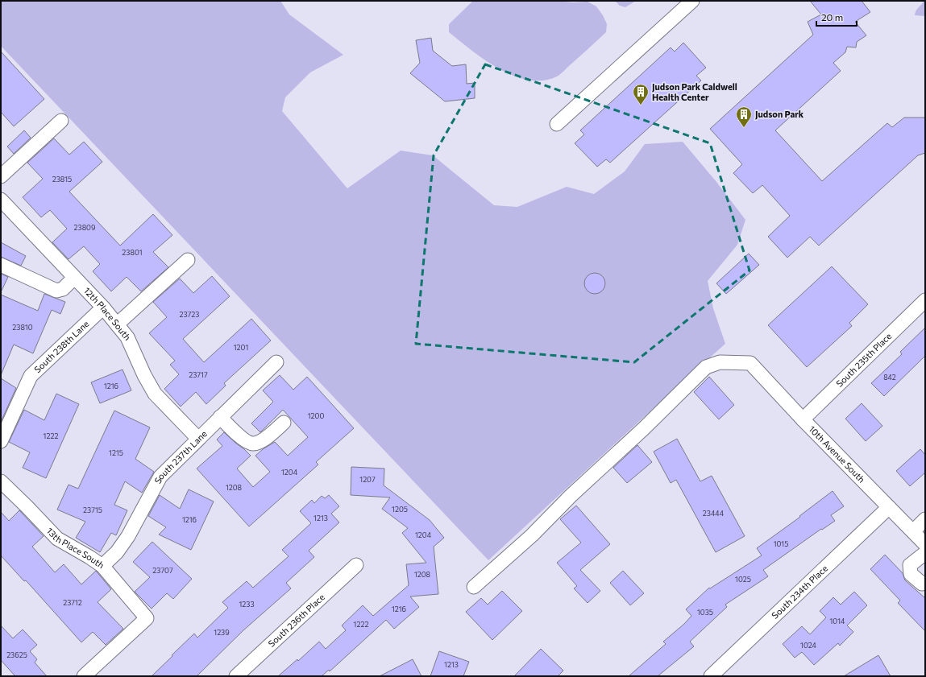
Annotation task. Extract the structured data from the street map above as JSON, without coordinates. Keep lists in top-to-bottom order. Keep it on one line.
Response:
{"streets":{"street":["12th Place South","South 238th Lane","South 235th Place","10th Avenue South","South 237th Lane","13th Place South","South 234th Place","South 236th Place"]},"crossings":[["12th Place South","South 238th Lane"],["12th Place South","South 237th Lane"],["South 235th Place","10th Avenue South"],["10th Avenue South","South 234th Place"],["South 237th Lane","13th Place South"]],"places":{"building":["Judson Park Caldwell Health Center","Judson Park"]},"house_numbers":["23815","23809","23801","23723","23810","1201","23717","842","1216","1200","1222","1215","1204","1207","1208","1205","23715","23444","1213","1216","1204","1015","23707","1208","1025","23712","1233","1216","1035","1014","1222","1239","1024","23625","1213"],"scale_bar":"20 m"}
